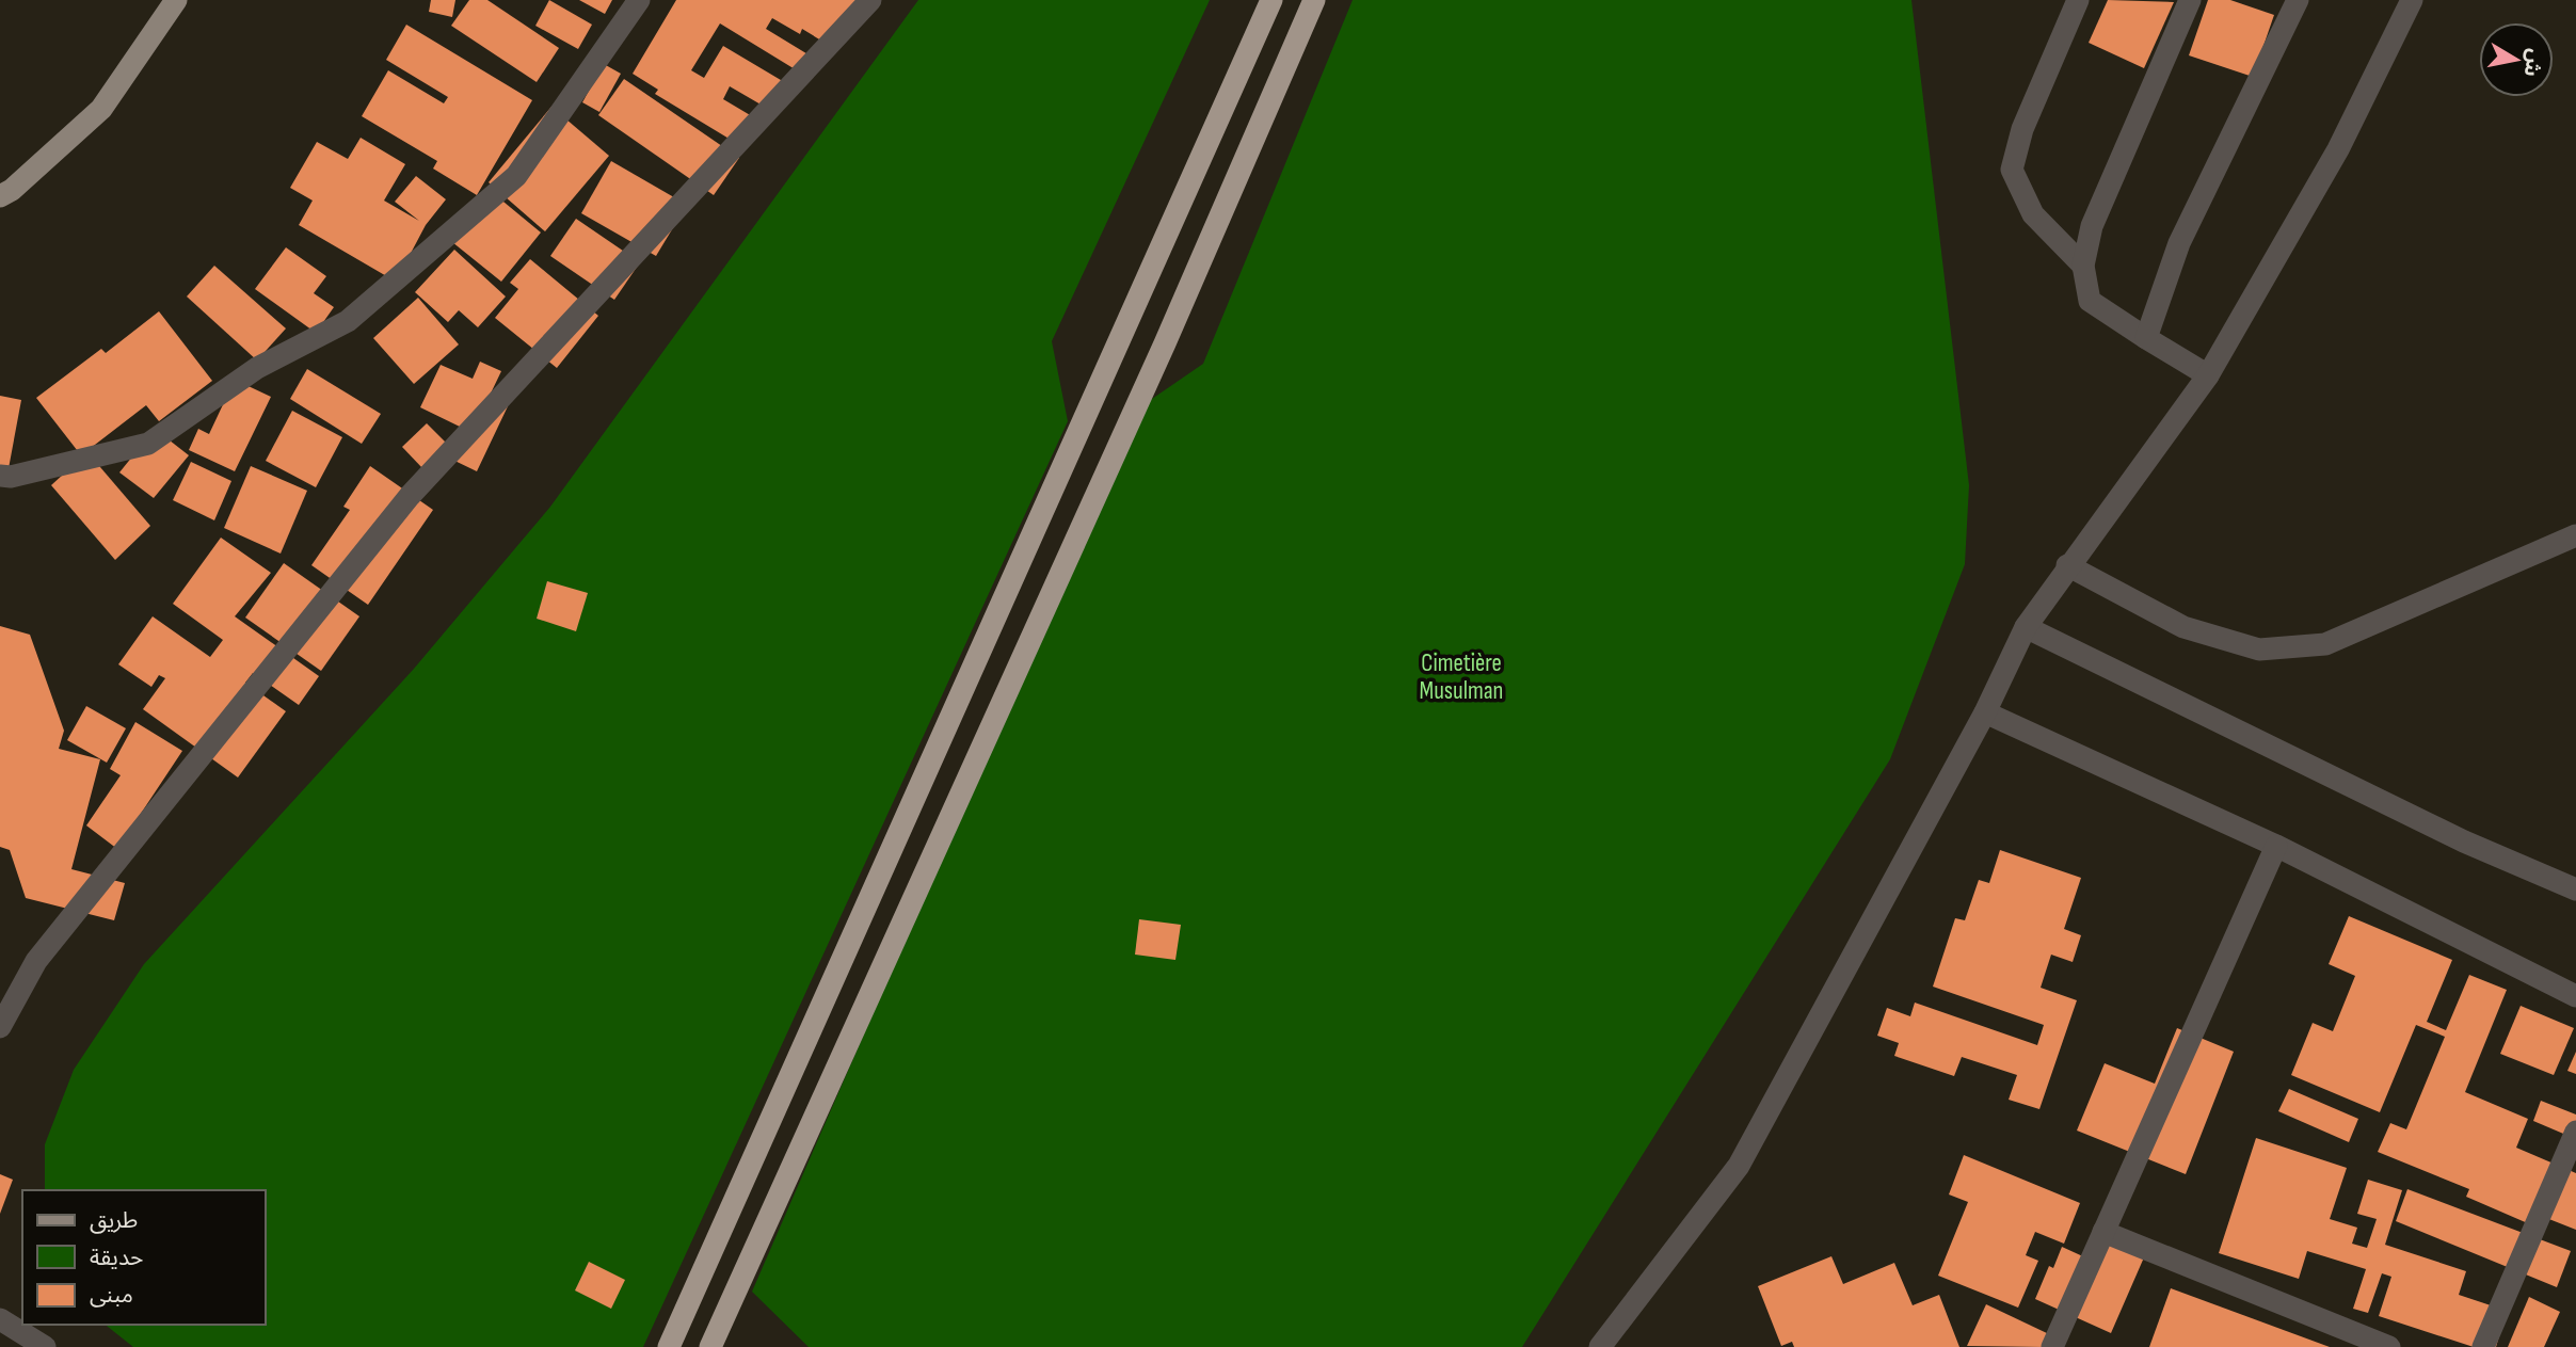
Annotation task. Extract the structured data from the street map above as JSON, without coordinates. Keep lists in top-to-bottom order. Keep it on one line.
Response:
{"parks":["Cimetière Musulman"],"legend":["طريق","حديقة","مبنى"],"north":"right"}
